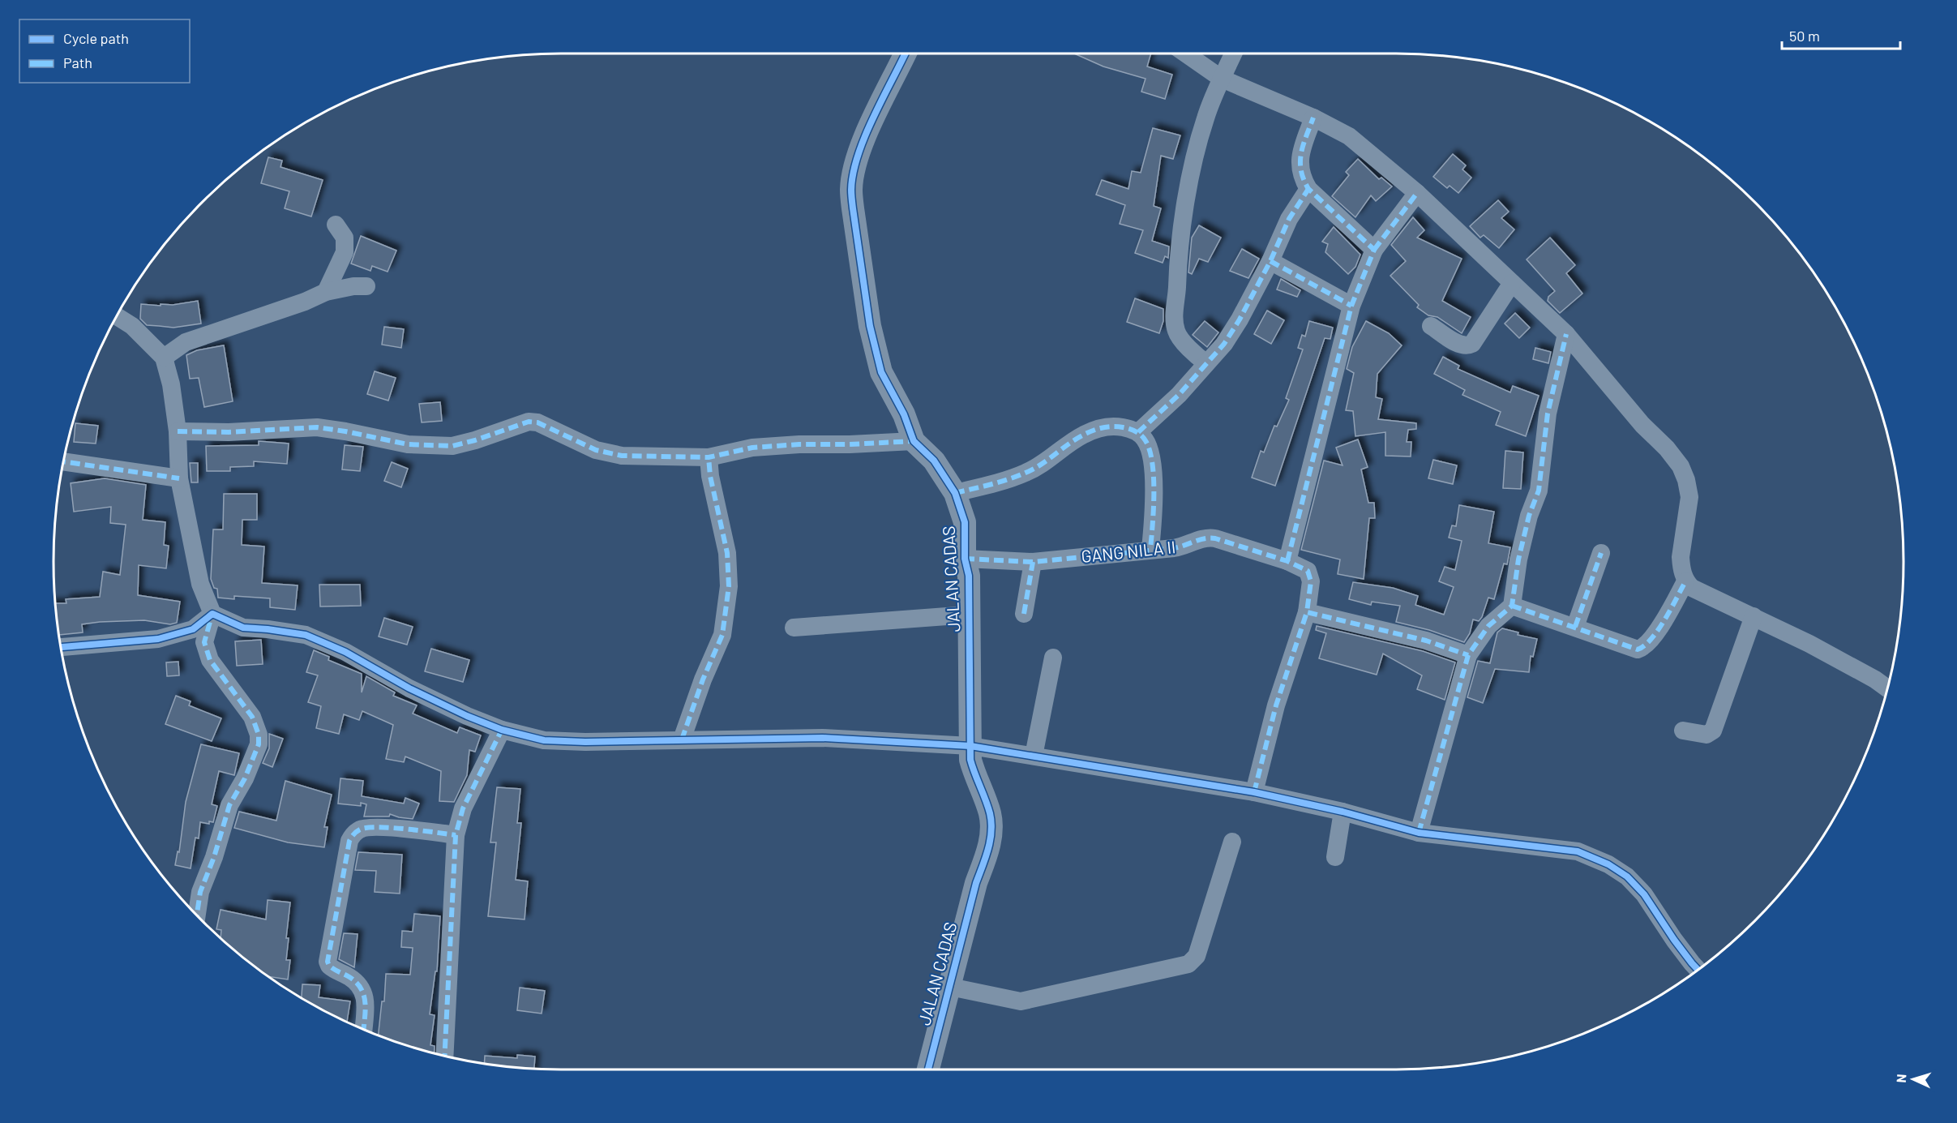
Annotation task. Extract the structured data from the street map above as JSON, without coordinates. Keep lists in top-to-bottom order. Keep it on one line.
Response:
{"streets":{"street":["GANG NILA II","JALAN CADAS"]},"crossings":[["GANG NILA II","JALAN CADAS"]],"legend":["Cycle path","Path"],"scale_bar":"50 m","north":"left"}
